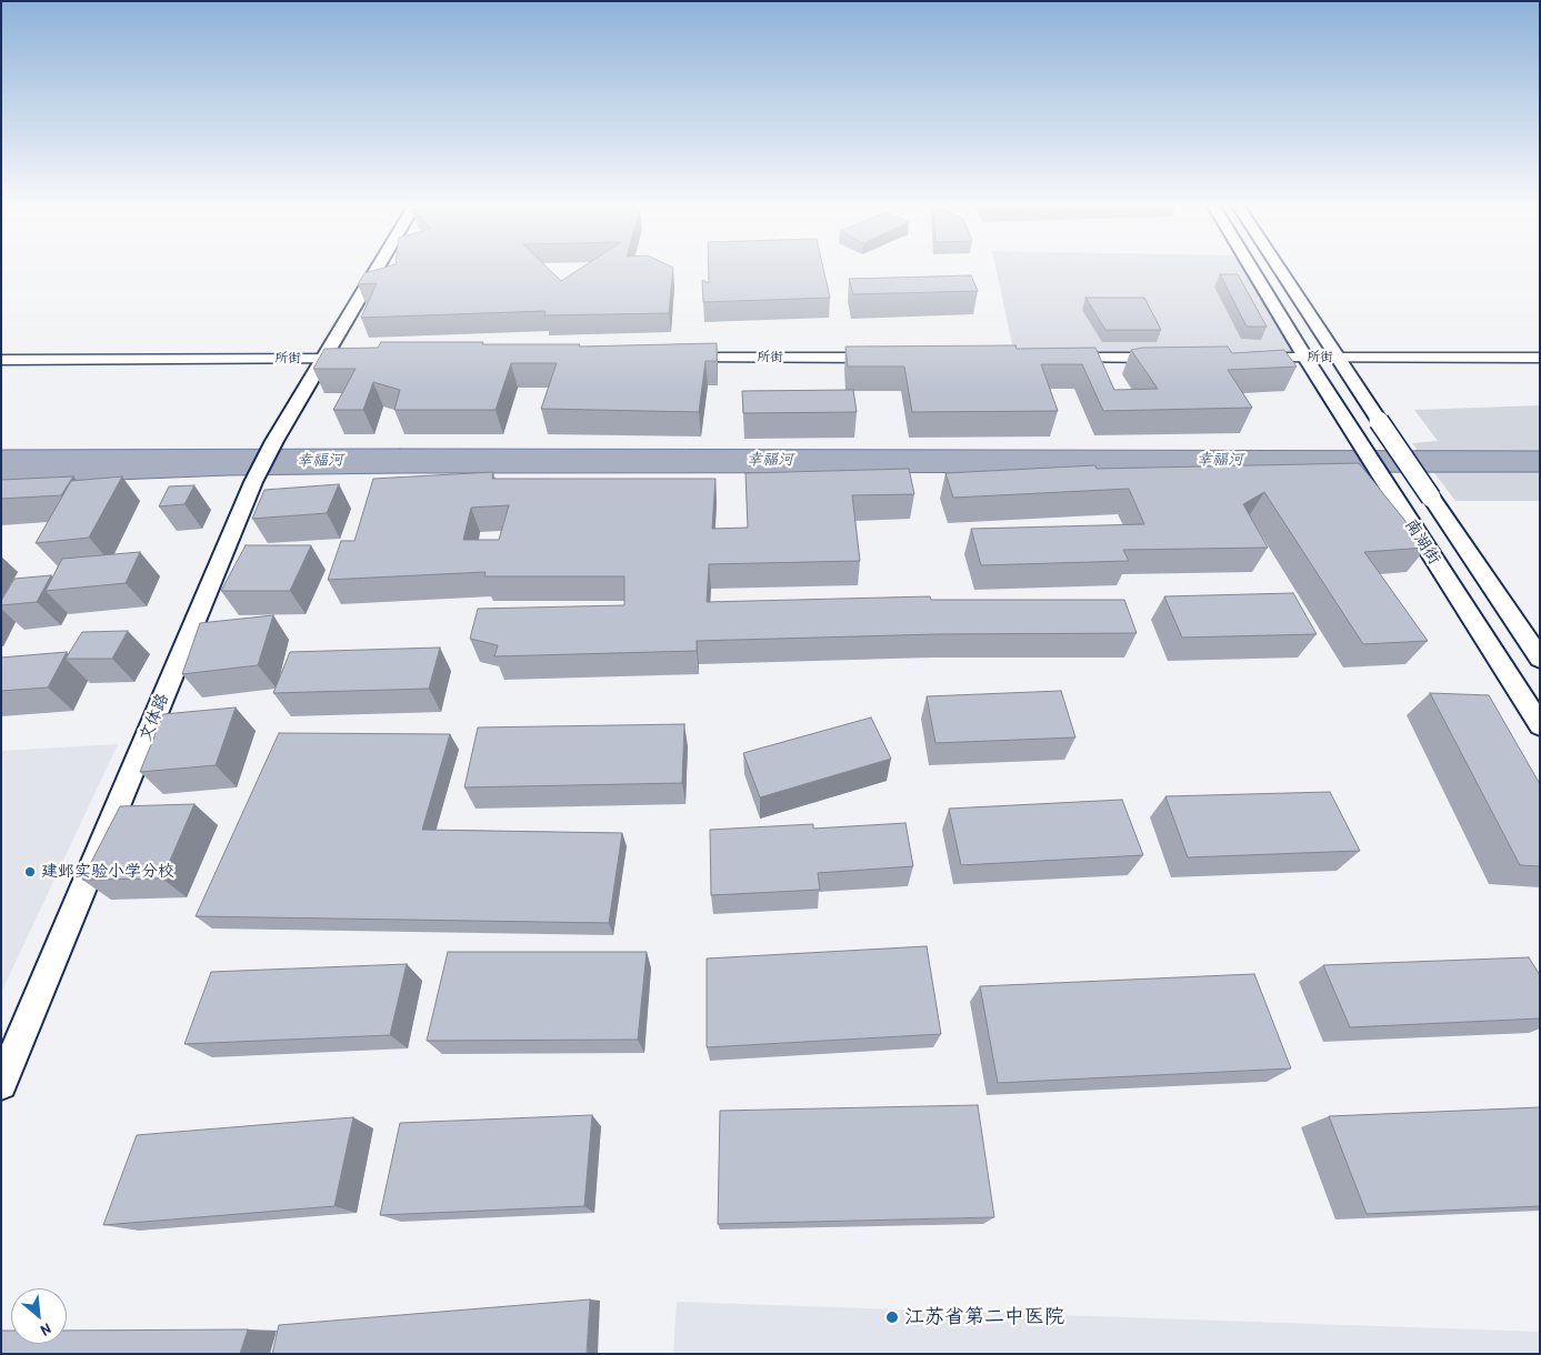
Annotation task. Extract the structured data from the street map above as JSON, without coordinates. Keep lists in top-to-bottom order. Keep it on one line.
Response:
{"streets":{"main road":["南湖街","文体路"],"street":["所街"]},"crossings":[["所街","南湖街"],["所街","文体路"]],"water":["幸福河"],"places":["建邺实验小学分校","江苏省第二中医院"],"north":"bottom right"}
